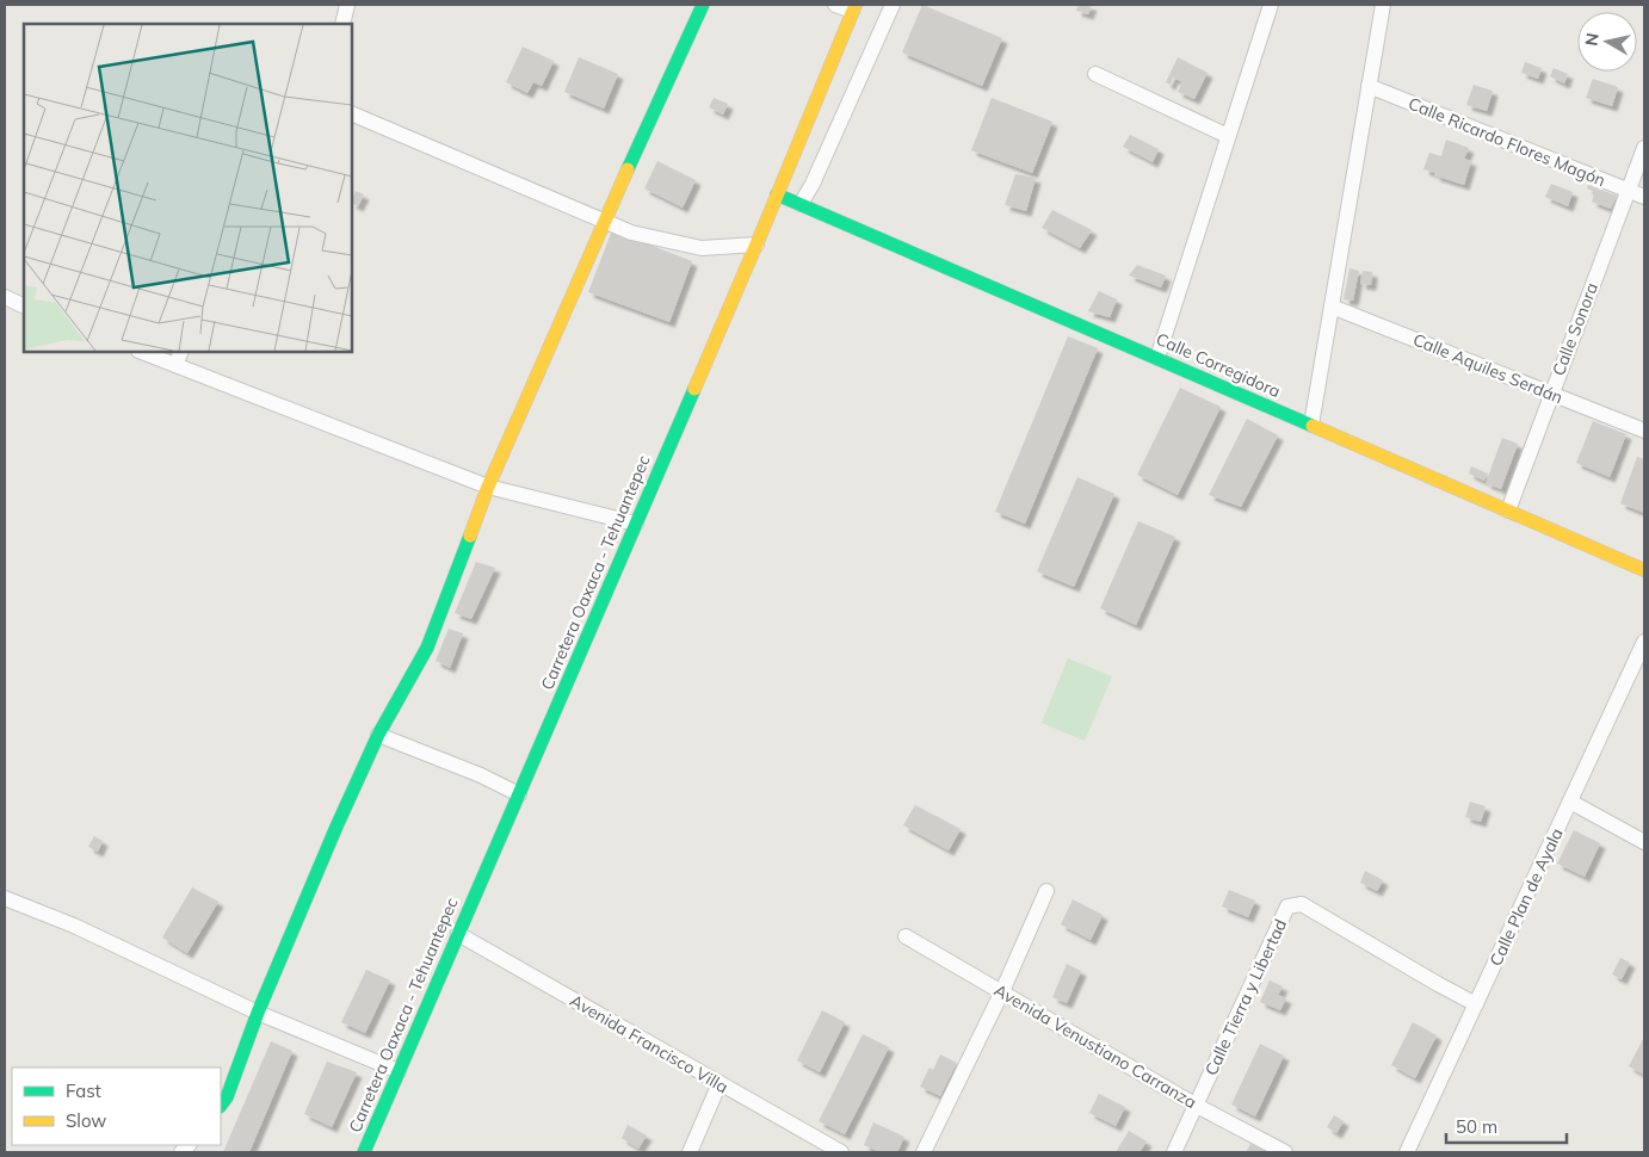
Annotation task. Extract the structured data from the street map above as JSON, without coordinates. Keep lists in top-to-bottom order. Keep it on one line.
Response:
{"streets":{"street":["Calle Ricardo Flores Magón","Calle Sonora","Calle Corregidora","Calle Aquiles Serdán","Carretera Oaxaca - Tehuantepec","Calle Plan de Ayala","Calle Tierra y Libertad","Avenida Francisco Villa","Avenida Venustiano Carranza"]},"crossings":[["Calle Ricardo Flores Magón","Calle Sonora"],["Calle Sonora","Calle Corregidora"],["Calle Sonora","Calle Aquiles Serdán"],["Calle Corregidora","Carretera Oaxaca - Tehuantepec"],["Carretera Oaxaca - Tehuantepec","Avenida Francisco Villa"],["Calle Plan de Ayala","Calle Tierra y Libertad"],["Calle Tierra y Libertad","Avenida Venustiano Carranza"]],"legend":["Fast","Slow"],"scale_bar":"50 m","north":"left"}
